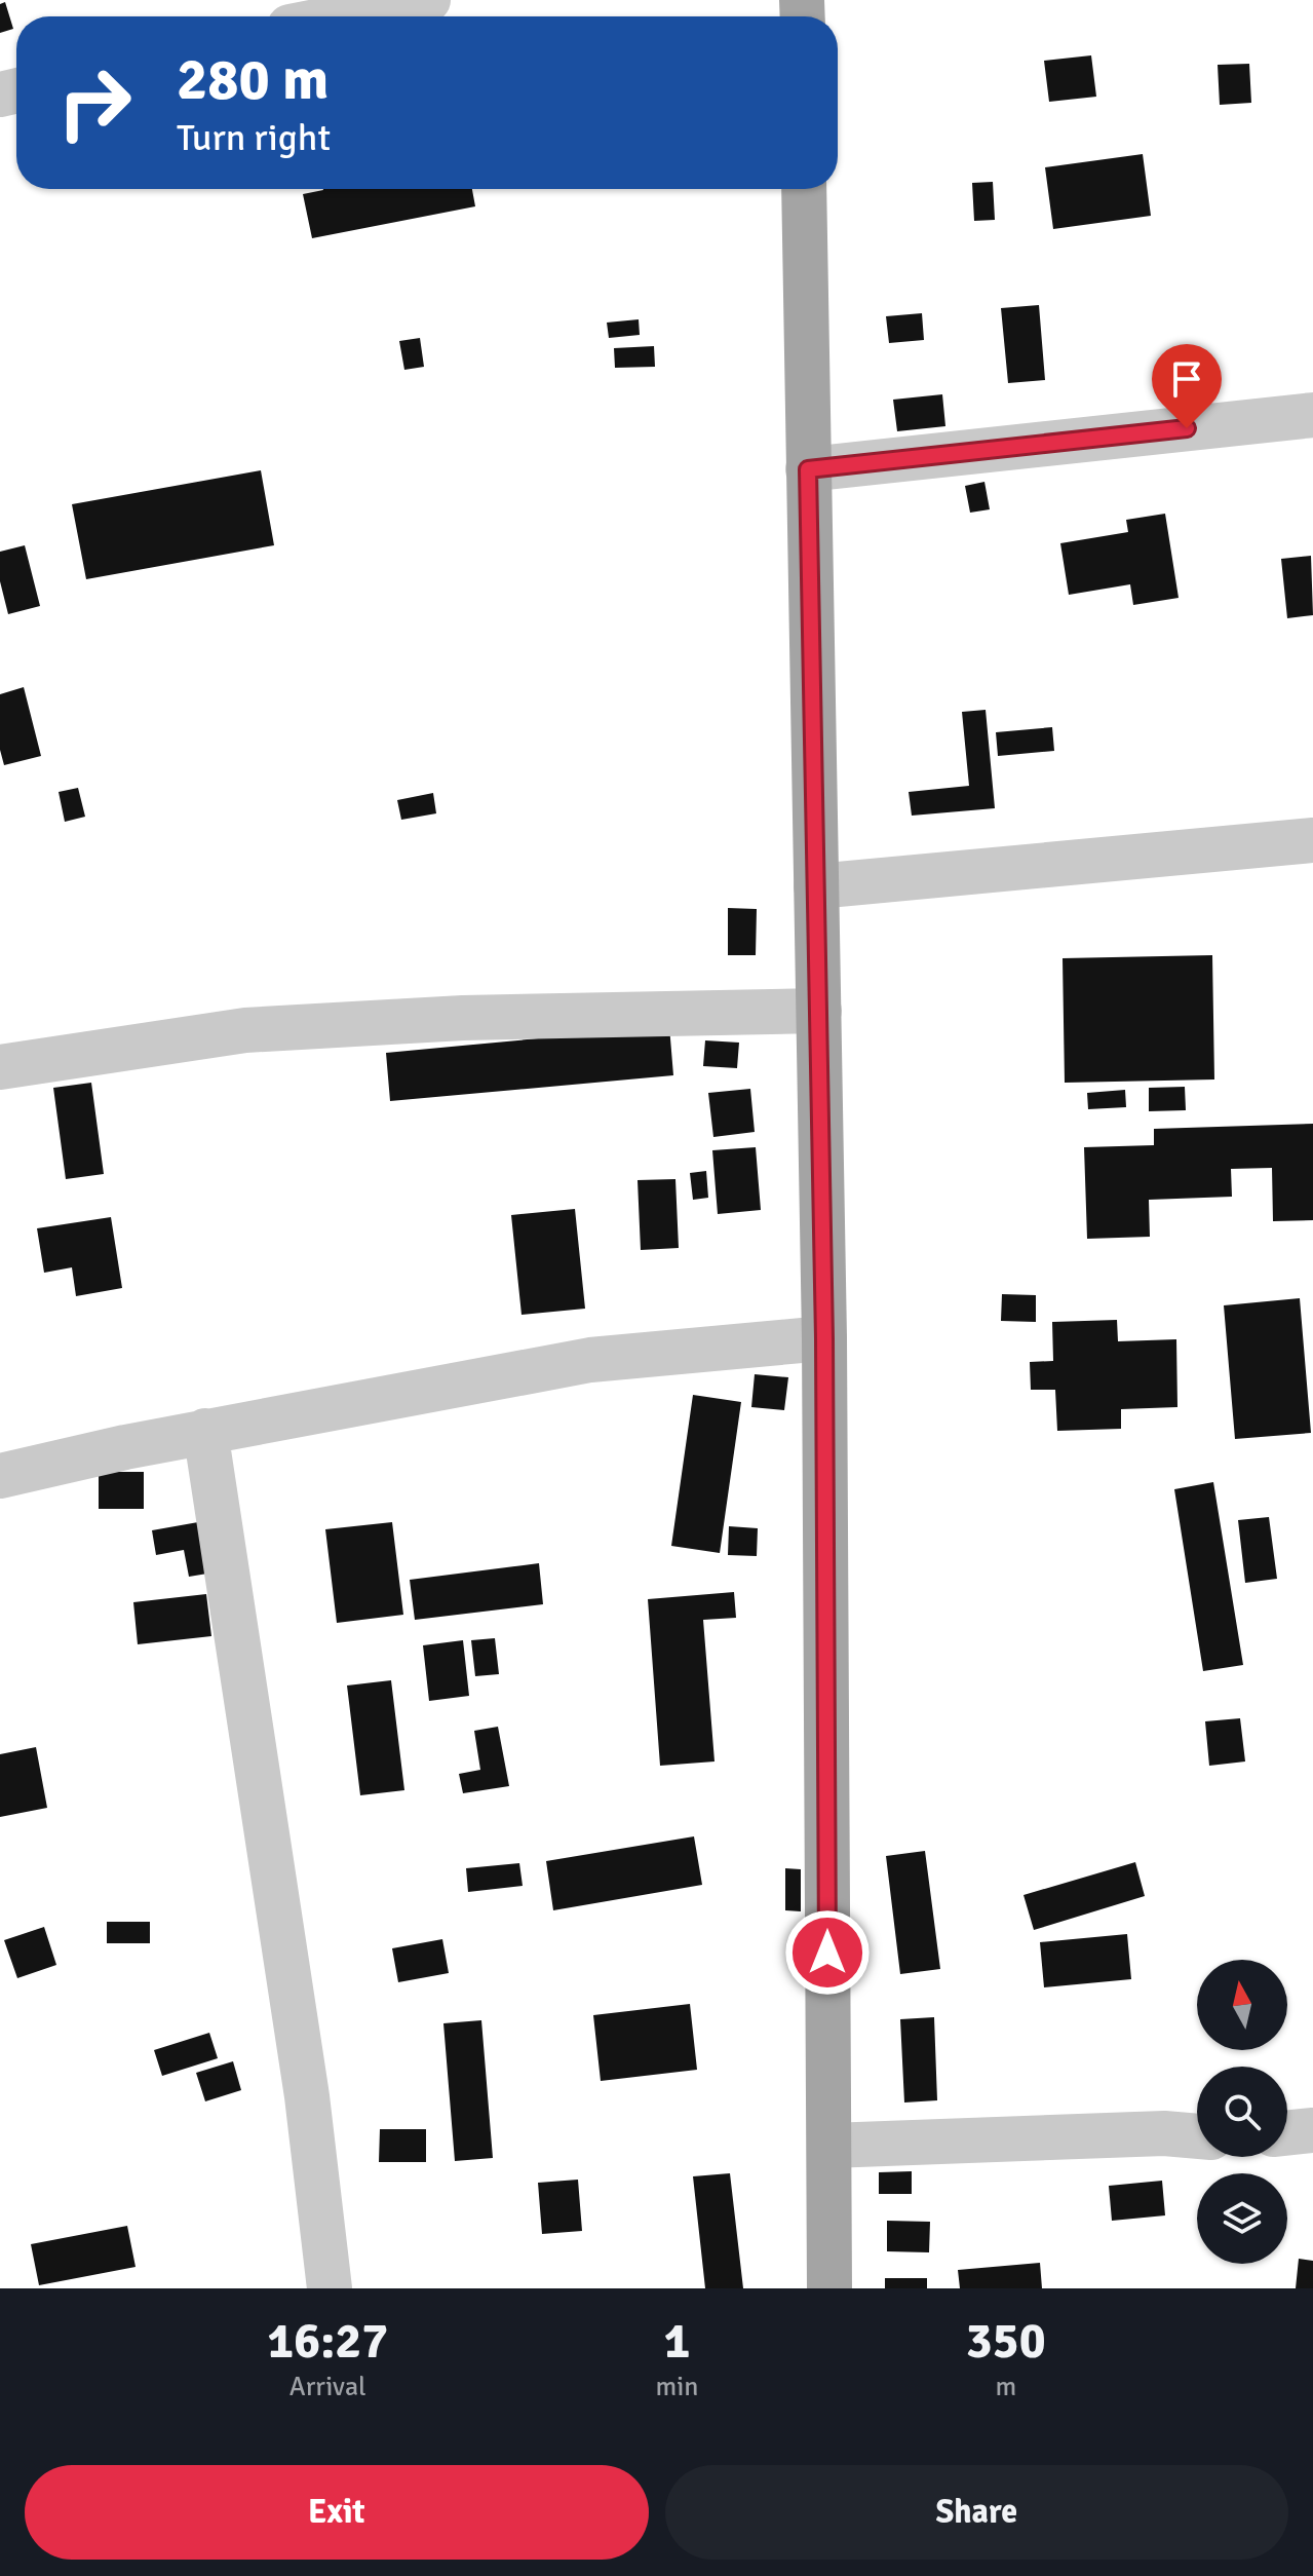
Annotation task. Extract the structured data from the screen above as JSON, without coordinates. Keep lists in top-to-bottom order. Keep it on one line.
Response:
{"north":"top","page":{"turn":["280 m","Turn right"],"eta":["16:27","Arrival","1","min","350","m"],"buttons":["Exit","Share"]}}
